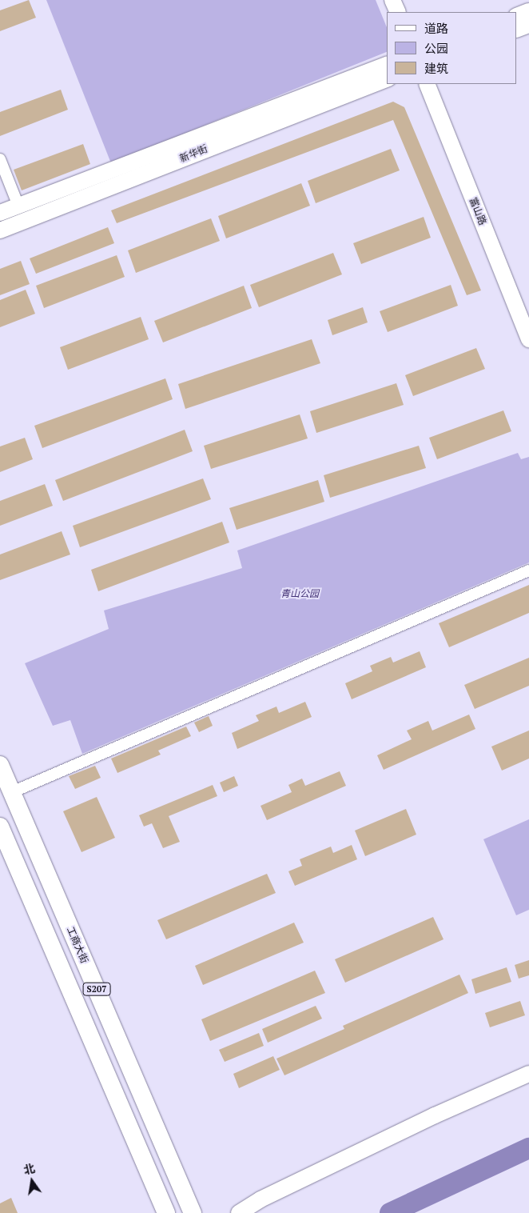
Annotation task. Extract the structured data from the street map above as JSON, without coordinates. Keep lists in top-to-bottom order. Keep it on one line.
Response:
{"streets":{"main road":["工商大街","S207"],"street":["新华街","富山路"]},"parks":["青山公园"],"legend":["道路","公园","建筑"],"north":"top"}
